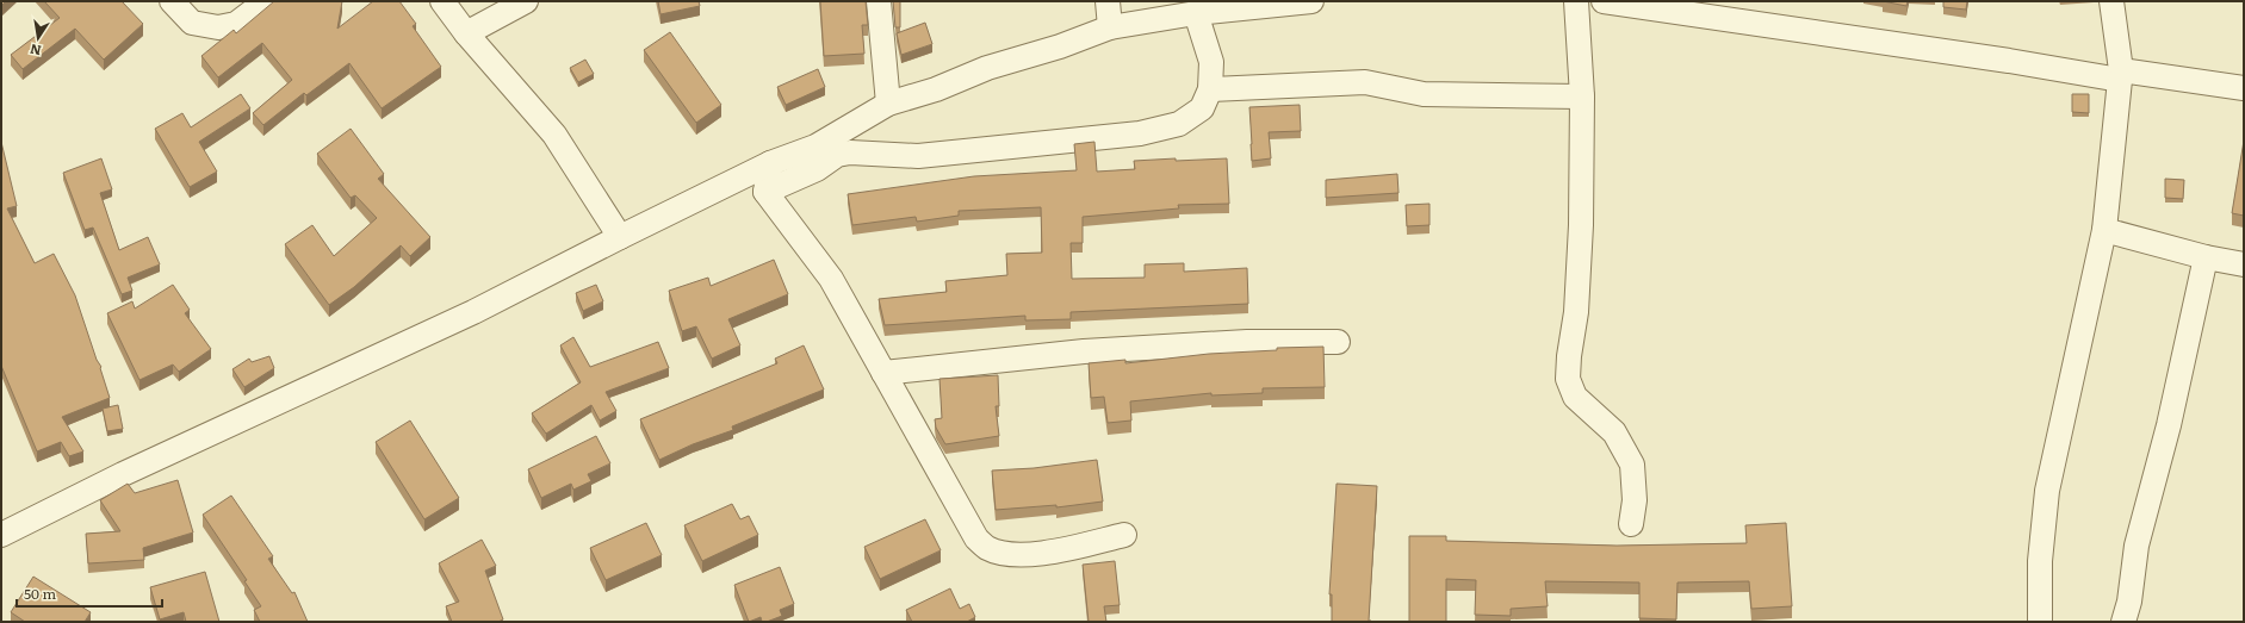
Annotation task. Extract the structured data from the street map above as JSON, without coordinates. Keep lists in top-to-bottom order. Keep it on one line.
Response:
{"scale_bar":"50 m","north":"bottom"}
